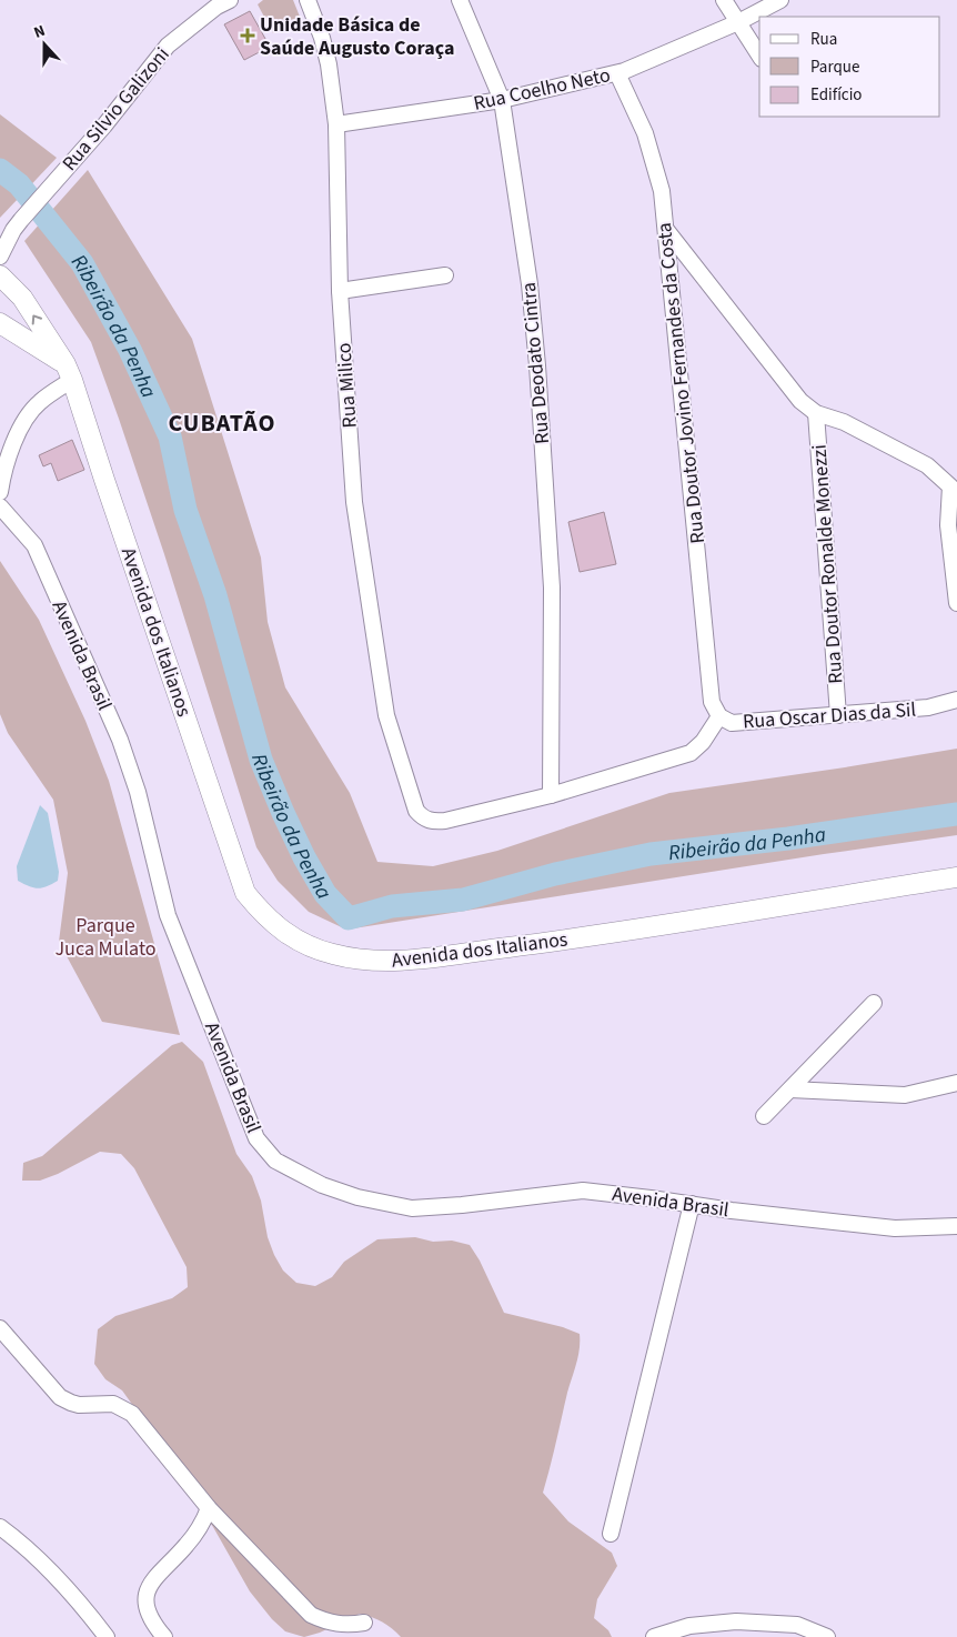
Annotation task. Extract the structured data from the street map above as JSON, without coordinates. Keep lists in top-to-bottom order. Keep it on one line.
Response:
{"streets":{"main road":["Avenida dos Italianos"],"street":["Rua Coelho Neto","Rua Silvio Galizoni","Rua Deodato Cintra","Rua Doutor Jovino Fernandes da Costa","Rua Milico","Rua Doutor Ronalde Monezzi","Avenida Brasil","Rua Oscar Dias da Sil"]},"crossings":[["Rua Coelho Neto","Rua Deodato Cintra"],["Rua Coelho Neto","Rua Doutor Jovino Fernandes da Costa"],["Rua Coelho Neto","Rua Milico"],["Rua Deodato Cintra","Rua Milico"],["Rua Doutor Jovino Fernandes da Costa","Rua Oscar Dias da Sil"],["Rua Milico","Rua Oscar Dias da Sil"],["Rua Doutor Ronalde Monezzi","Rua Oscar Dias da Sil"]],"districts":["CUBATÃO"],"water":["Ribeirão da Penha"],"parks":["Parque Juca Mulato"],"places":{"health":["Unidade Básica de Saúde Augusto Coraça"]},"legend":["Rua","Parque","Edifício"],"north":"top"}
